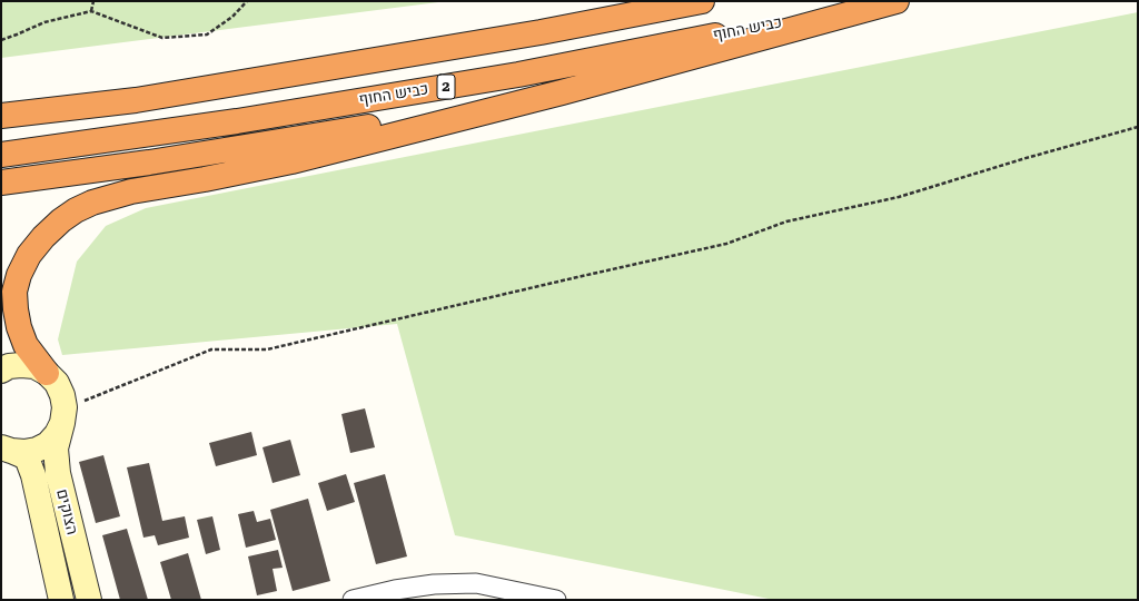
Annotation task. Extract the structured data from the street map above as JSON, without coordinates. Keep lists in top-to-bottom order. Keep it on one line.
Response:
{"streets":{"highway":["כביש החוף","2"],"street":["הצוקים"]}}
